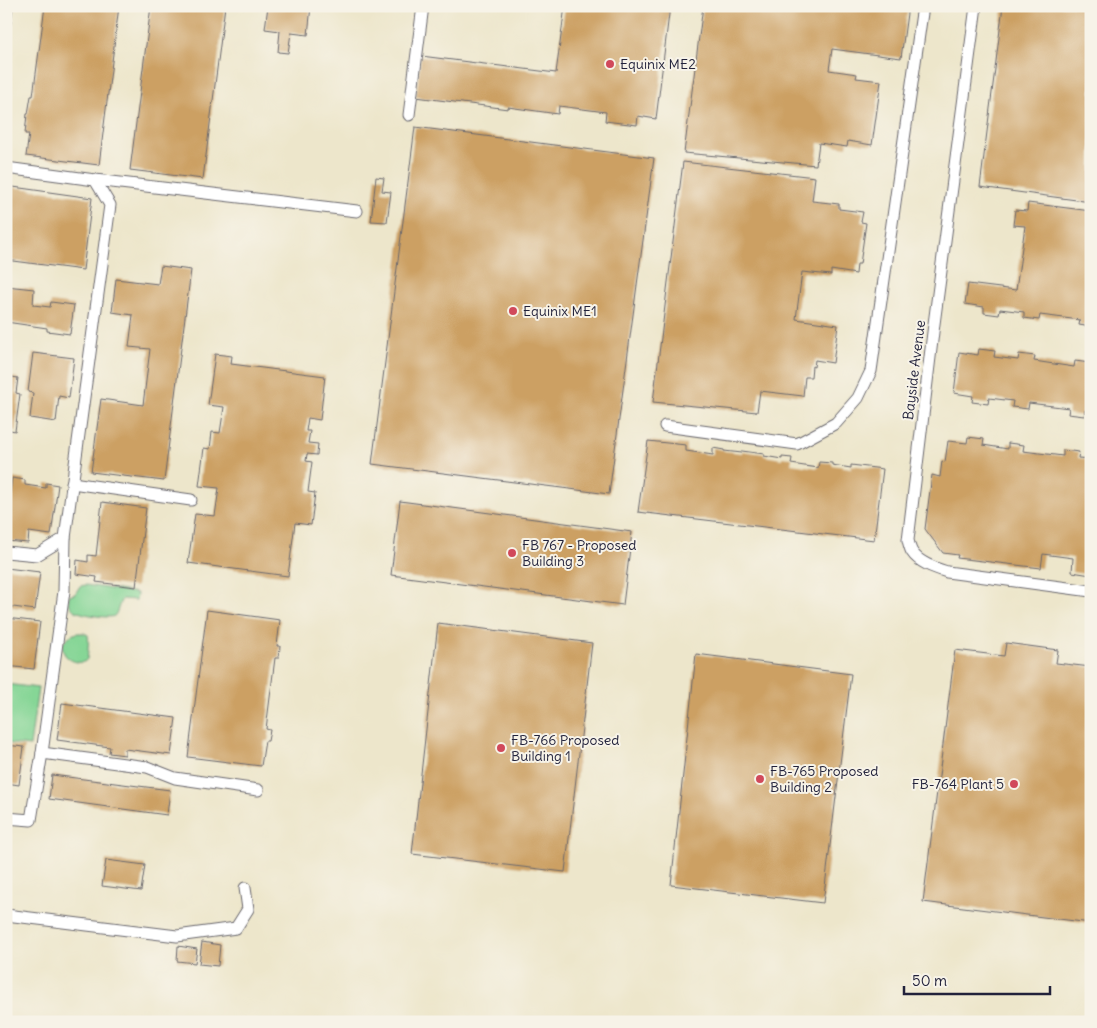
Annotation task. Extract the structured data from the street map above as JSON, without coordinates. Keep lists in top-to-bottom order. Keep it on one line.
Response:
{"streets":{"lane":["Bayside Avenue"]},"places":["Equinix ME2","Equinix ME1","FB 767 - Proposed Building 3","FB-766 Proposed Building 1","FB-765 Proposed Building 2","FB-764 Plant 5"],"scale_bar":"50 m"}
